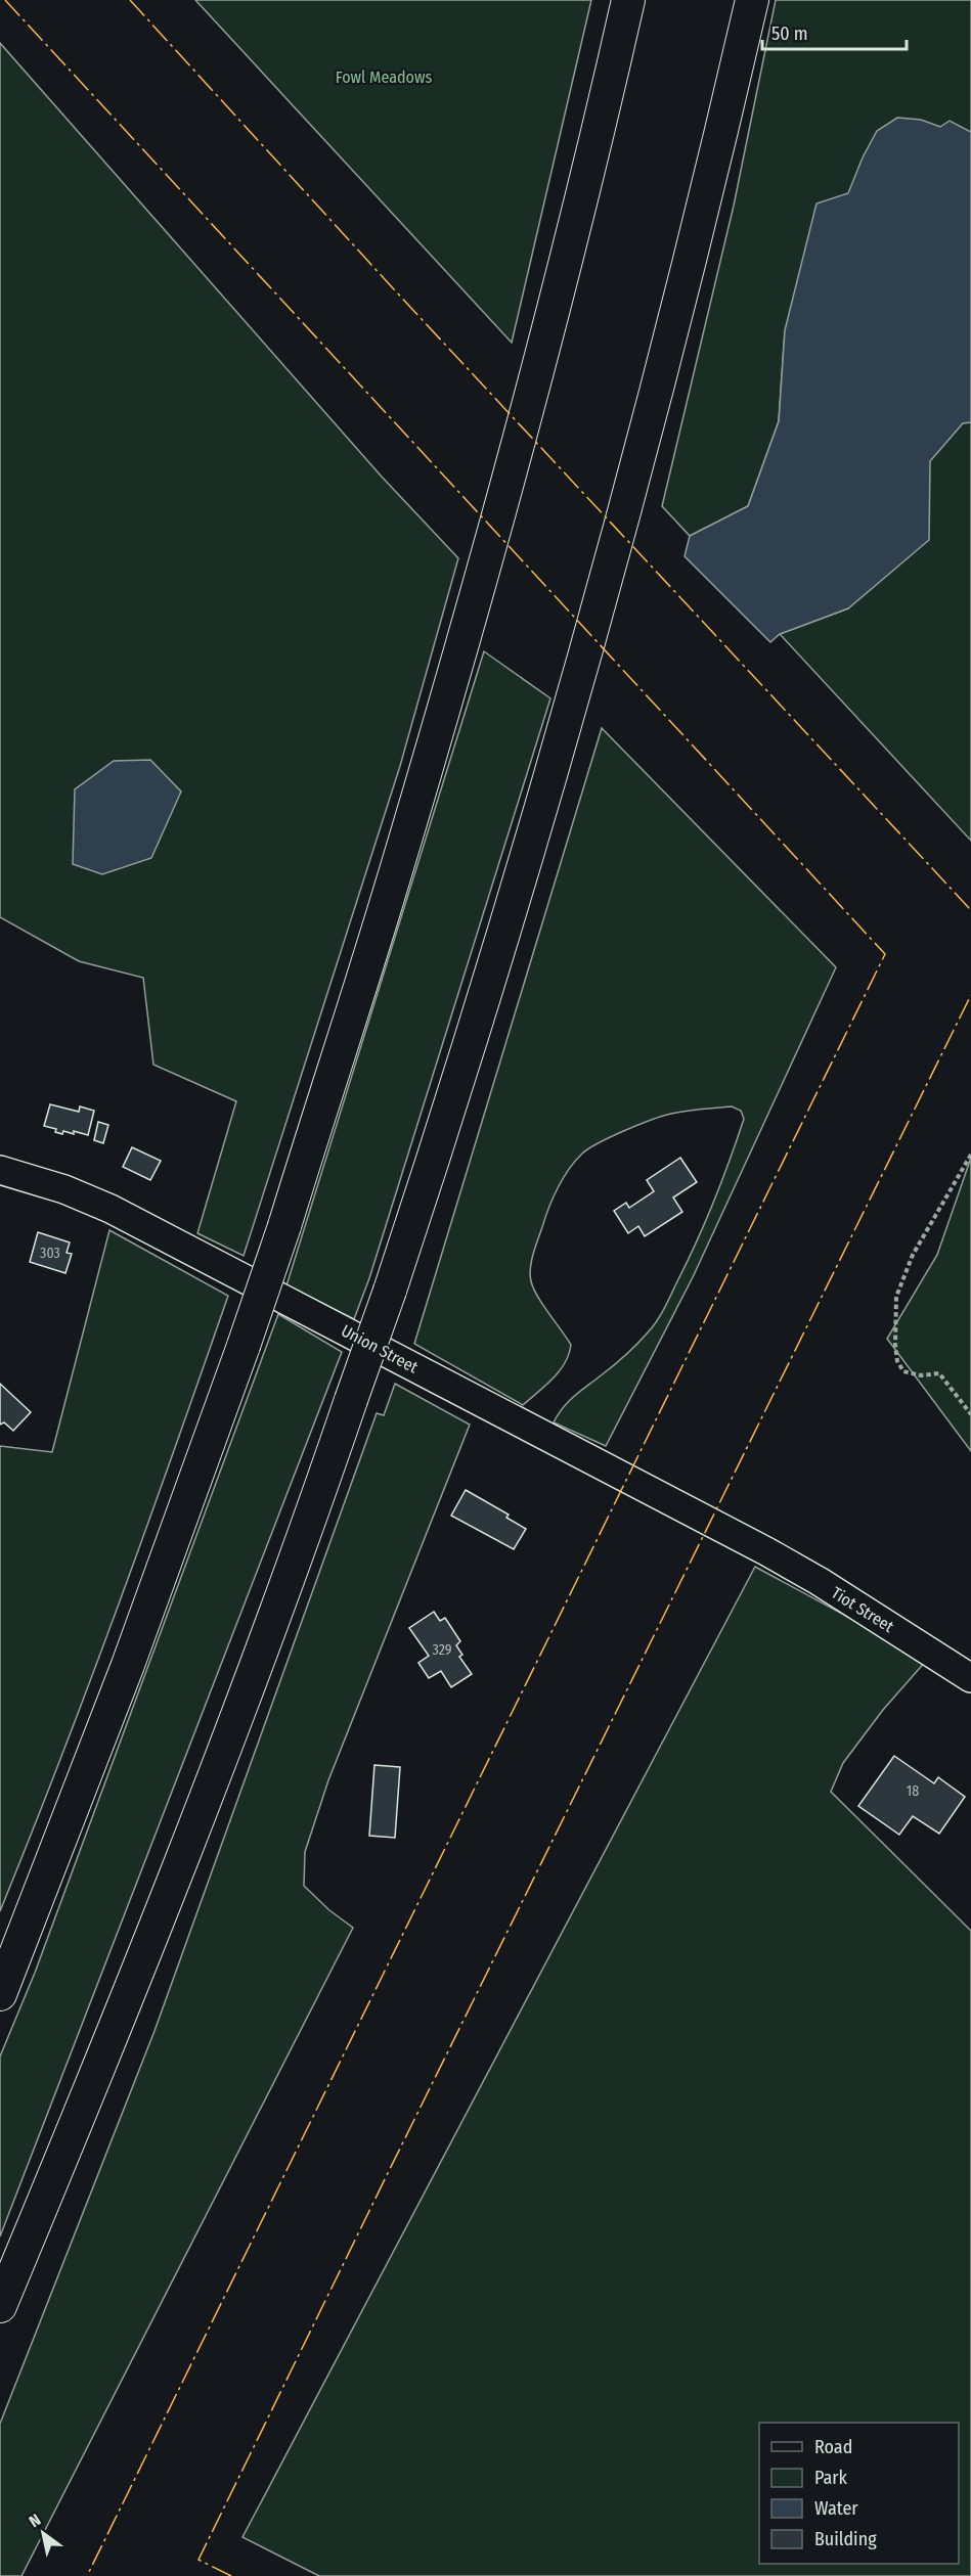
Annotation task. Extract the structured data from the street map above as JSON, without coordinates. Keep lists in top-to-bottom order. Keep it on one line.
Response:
{"streets":{"main road":["Union Street","Tiot Street"]},"crossings":[["Union Street","Tiot Street"]],"parks":["Fowl Meadows"],"house_numbers":["303","329","18"],"legend":["Road","Park","Water","Building"],"scale_bar":"50 m","north":"top left"}
